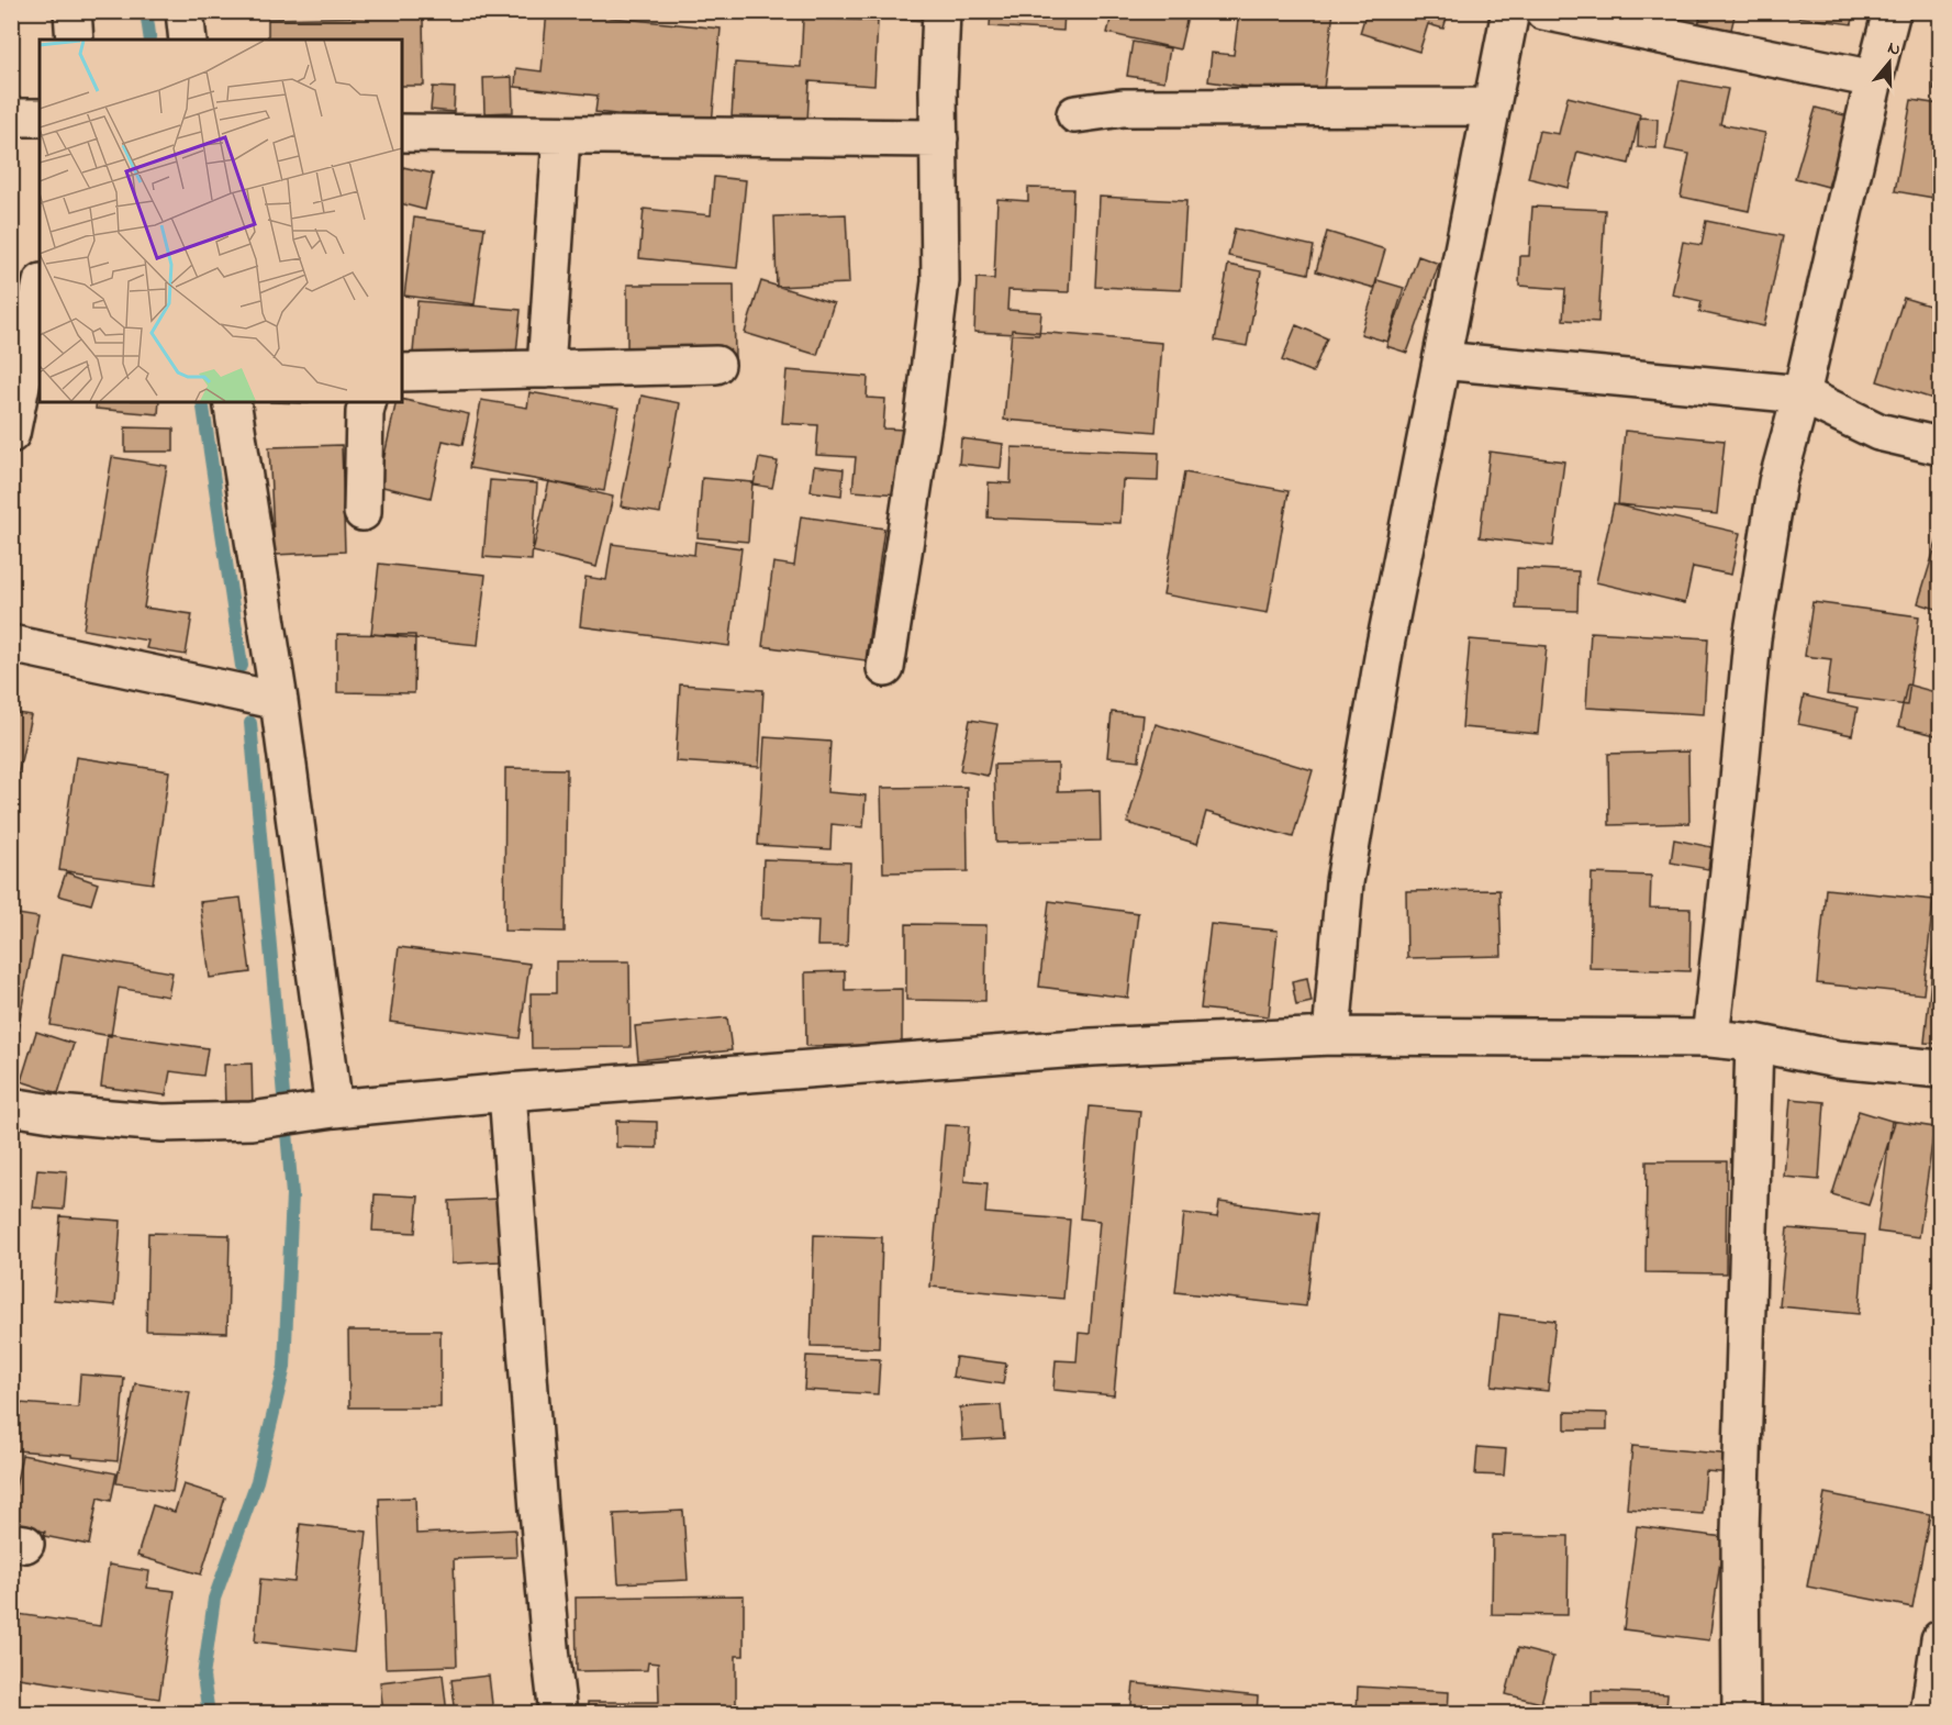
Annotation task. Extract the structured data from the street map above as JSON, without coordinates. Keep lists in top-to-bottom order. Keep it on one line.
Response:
{"north":"top"}
